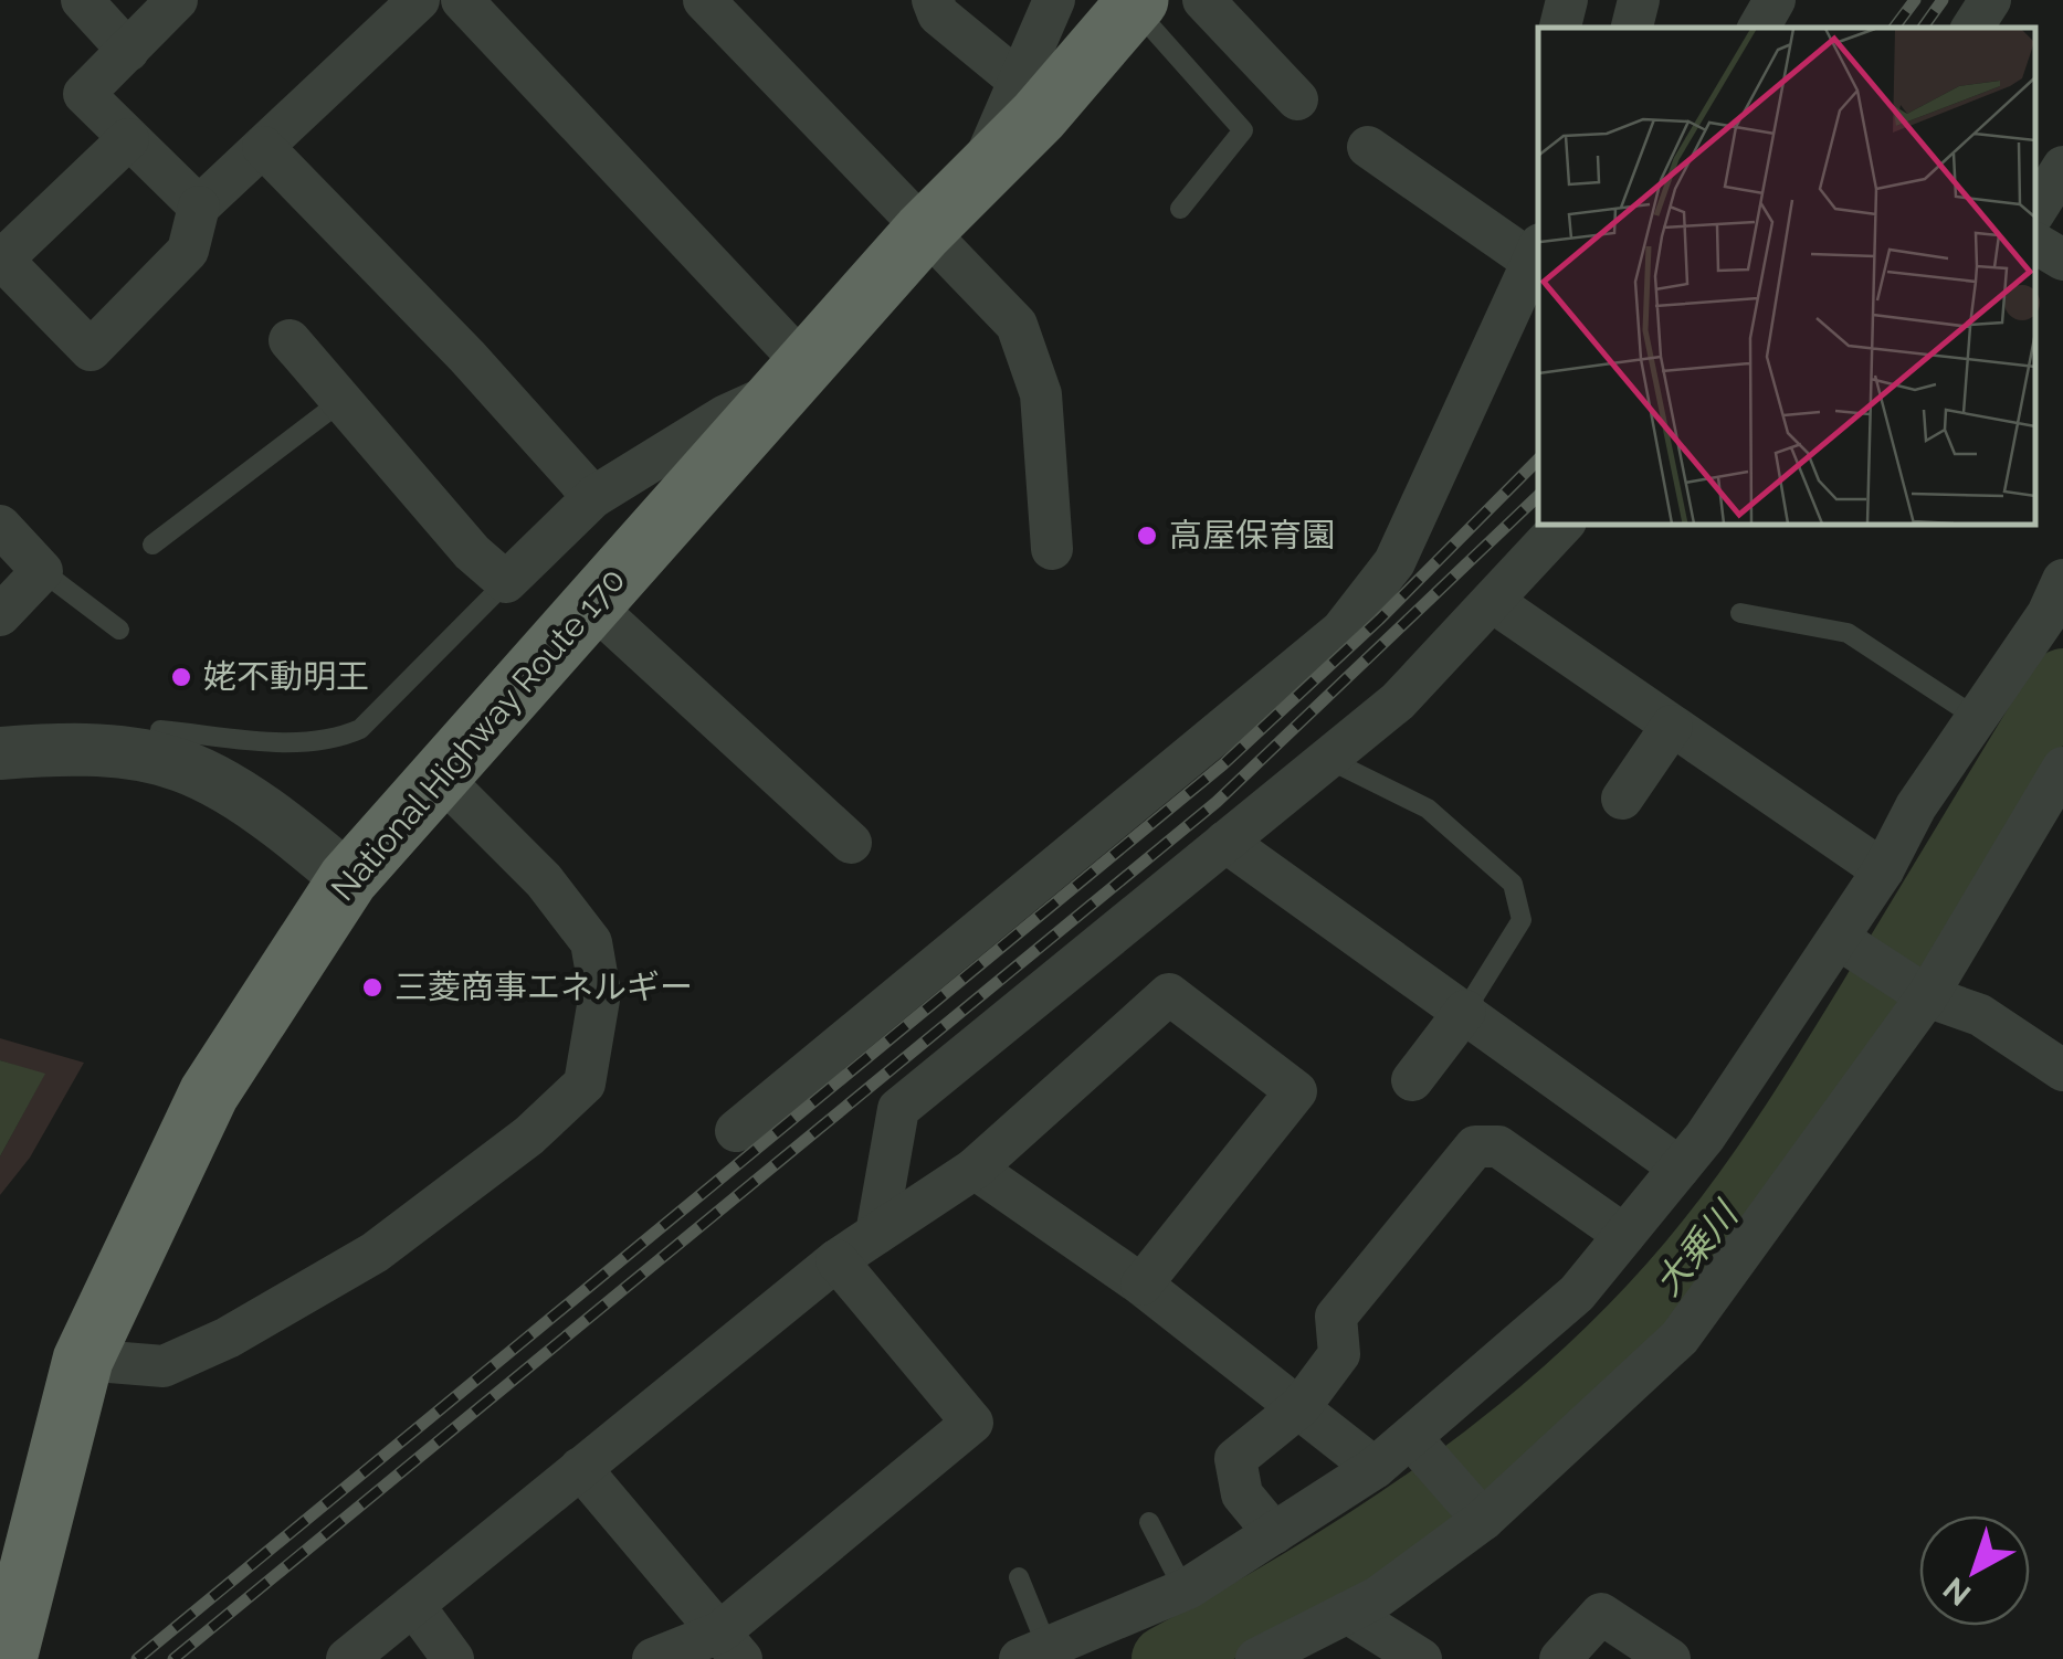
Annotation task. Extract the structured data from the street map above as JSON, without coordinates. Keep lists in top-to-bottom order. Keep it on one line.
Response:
{"streets":{"highway":["National Highway Route 170"]},"water":["大乗川"],"places":["高屋保育園","姥不動明王","三菱商事エネルギー"],"north":"bottom left"}
